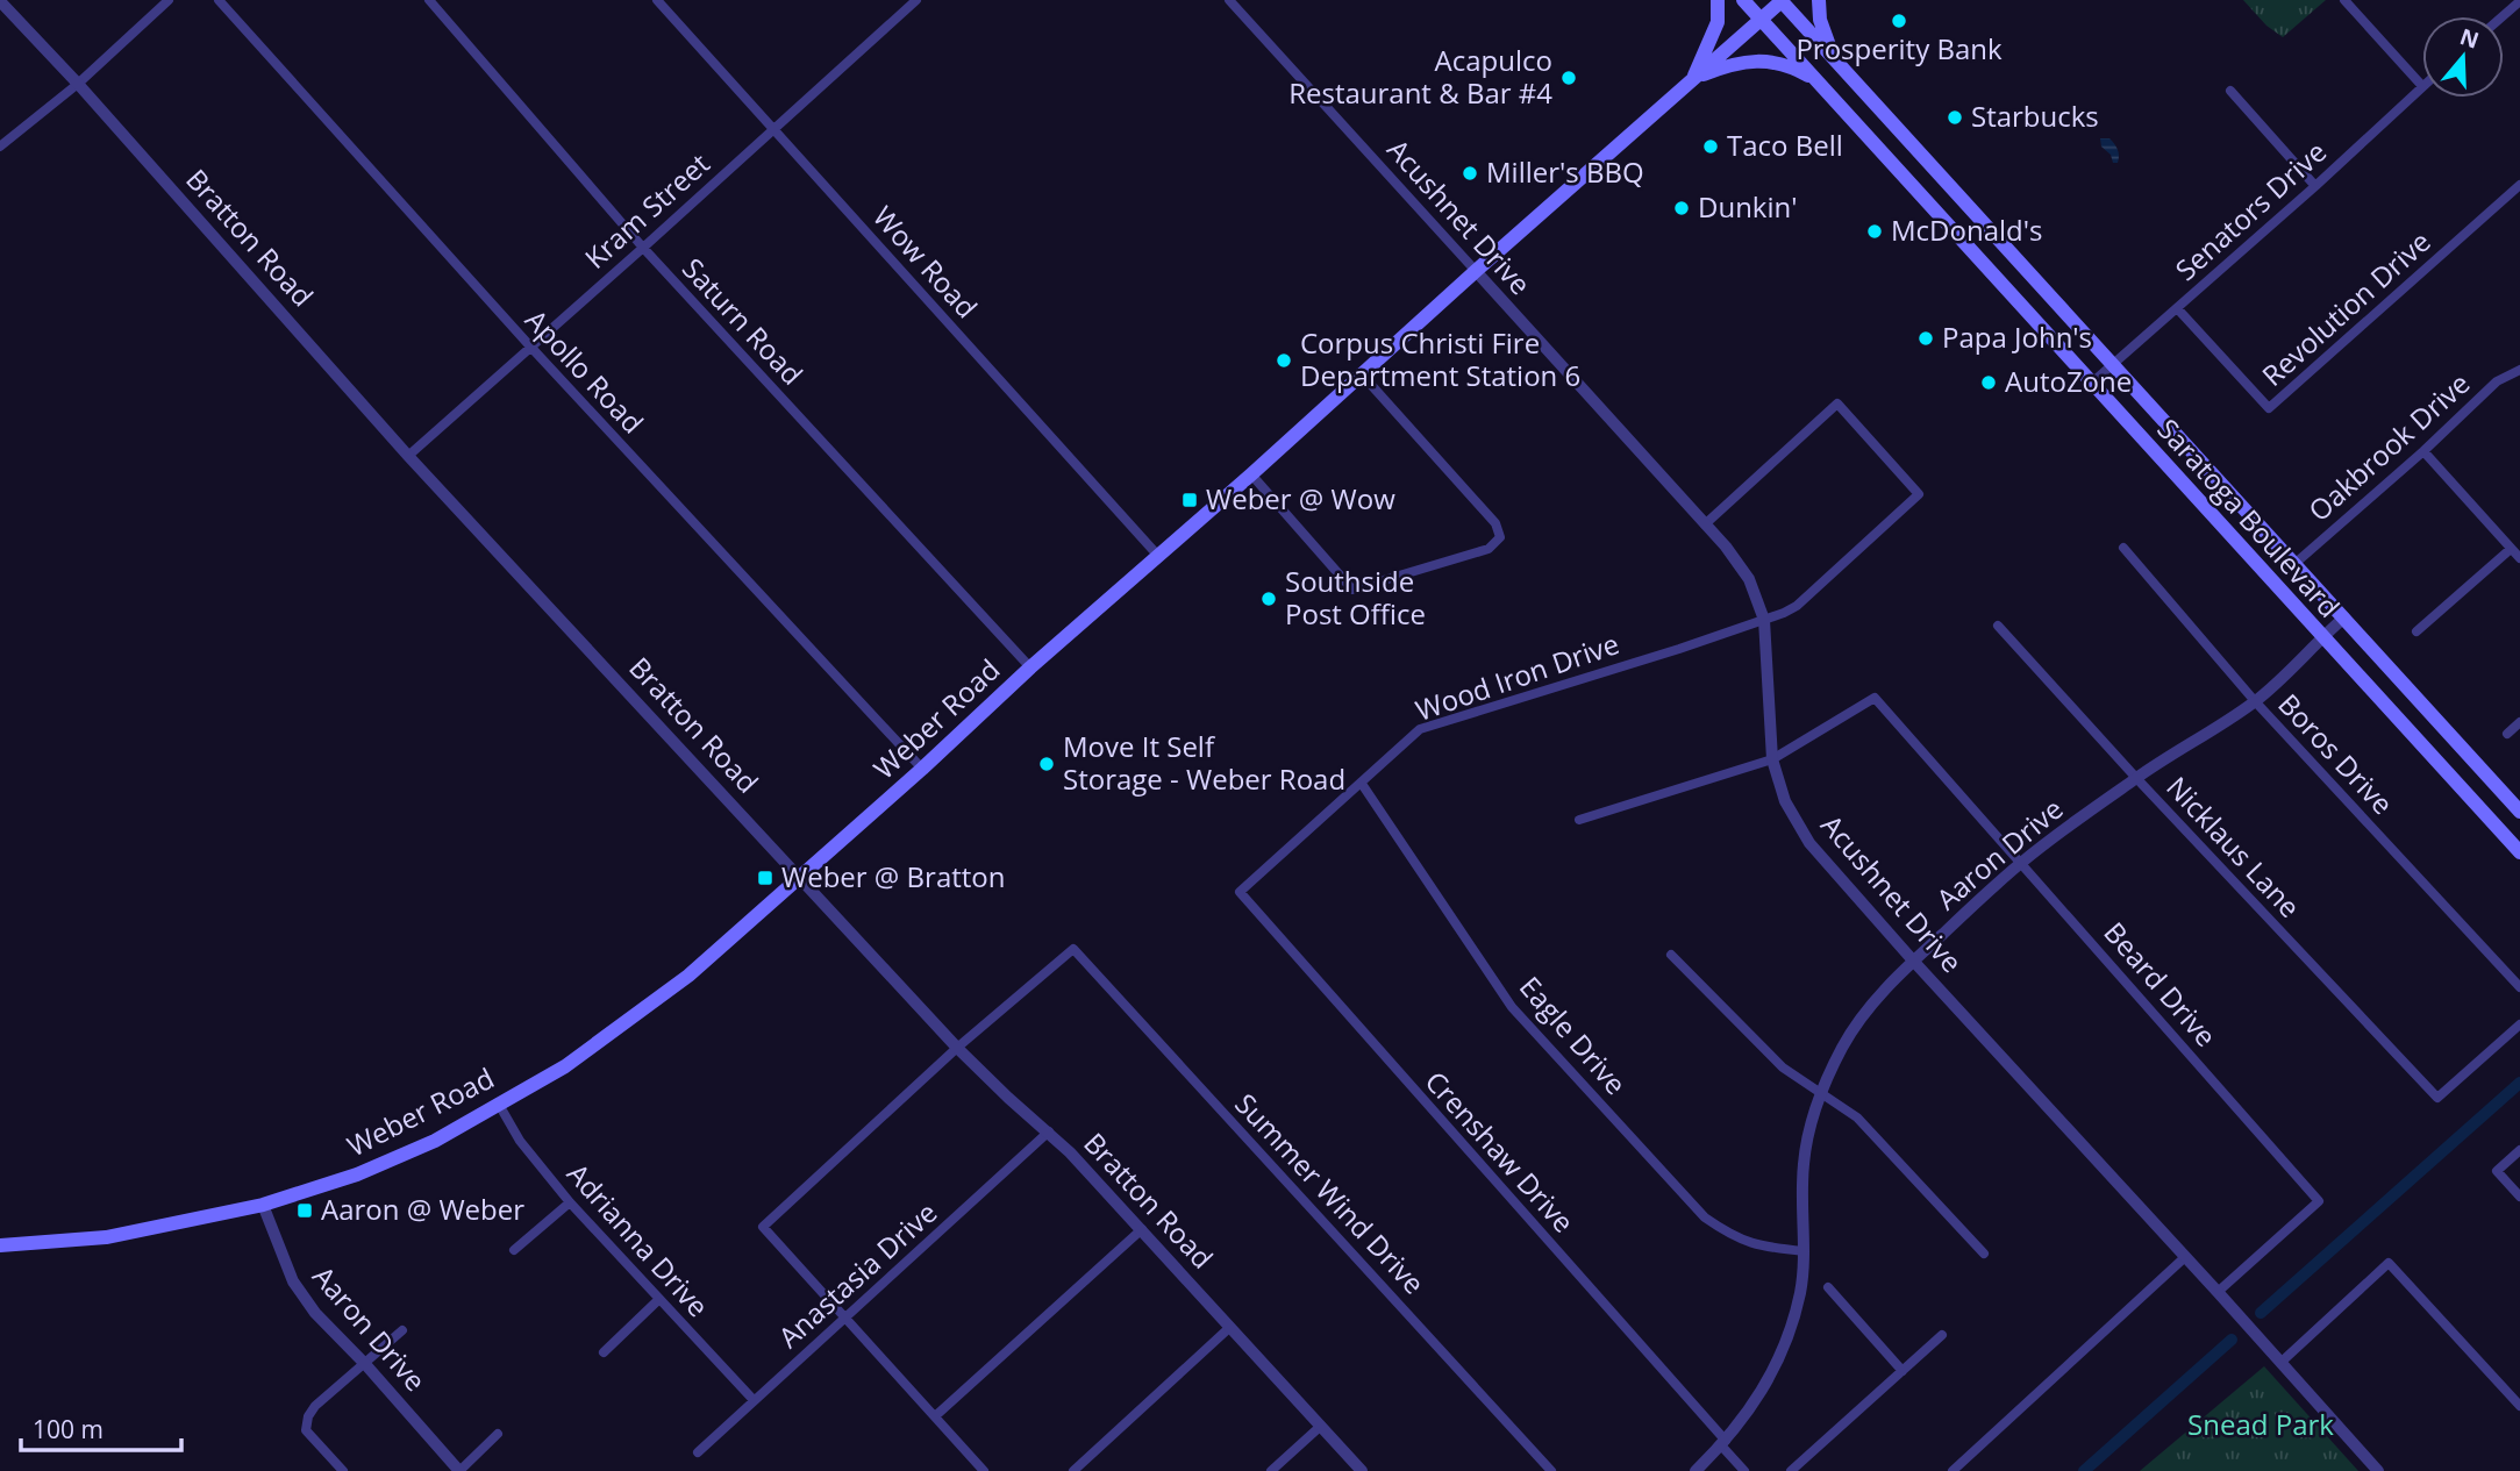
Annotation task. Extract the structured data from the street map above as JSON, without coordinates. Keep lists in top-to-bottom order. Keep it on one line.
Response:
{"streets":{"main road":["Saratoga Boulevard","Weber Road"],"street":["Kram Street","Senators Drive","Acushnet Drive","Bratton Road","Wow Road","Revolution Drive","Saturn Road","Apollo Road","Oakbrook Drive","Wood Iron Drive","Boros Drive","Nicklaus Lane","Aaron Drive","Beard Drive","Eagle Drive","Crenshaw Drive","Summer Wind Drive","Adrianna Drive","Anastasia Drive"]},"crossings":[["Kram Street","Bratton Road"],["Kram Street","Wow Road"],["Kram Street","Saturn Road"],["Kram Street","Apollo Road"],["Senators Drive","Revolution Drive"],["Senators Drive","Saratoga Boulevard"],["Acushnet Drive","Wood Iron Drive"],["Acushnet Drive","Weber Road"],["Acushnet Drive","Aaron Drive"],["Acushnet Drive","Beard Drive"],["Bratton Road","Weber Road"],["Bratton Road","Summer Wind Drive"],["Bratton Road","Anastasia Drive"],["Wow Road","Weber Road"],["Saturn Road","Weber Road"],["Apollo Road","Weber Road"],["Oakbrook Drive","Saratoga Boulevard"],["Saratoga Boulevard","Weber Road"],["Saratoga Boulevard","Aaron Drive"],["Wood Iron Drive","Eagle Drive"],["Wood Iron Drive","Crenshaw Drive"],["Weber Road","Aaron Drive"],["Weber Road","Adrianna Drive"],["Boros Drive","Aaron Drive"],["Nicklaus Lane","Aaron Drive"],["Aaron Drive","Beard Drive"],["Aaron Drive","Eagle Drive"],["Aaron Drive","Crenshaw Drive"],["Adrianna Drive","Anastasia Drive"]],"parks":["Snead Park"],"places":{"other":["Prosperity Bank","Acapulco Restaurant & Bar #4","Starbucks","Taco Bell","Miller's BBQ","Dunkin'","McDonald's","Papa John's","Corpus Christi Fire Department Station 6","AutoZone","Southside Post Office","Move It Self Storage - Weber Road"],"transit":["Weber @ Wow","Weber @ Bratton","Aaron @ Weber"]},"scale_bar":"100 m","north":"top"}
